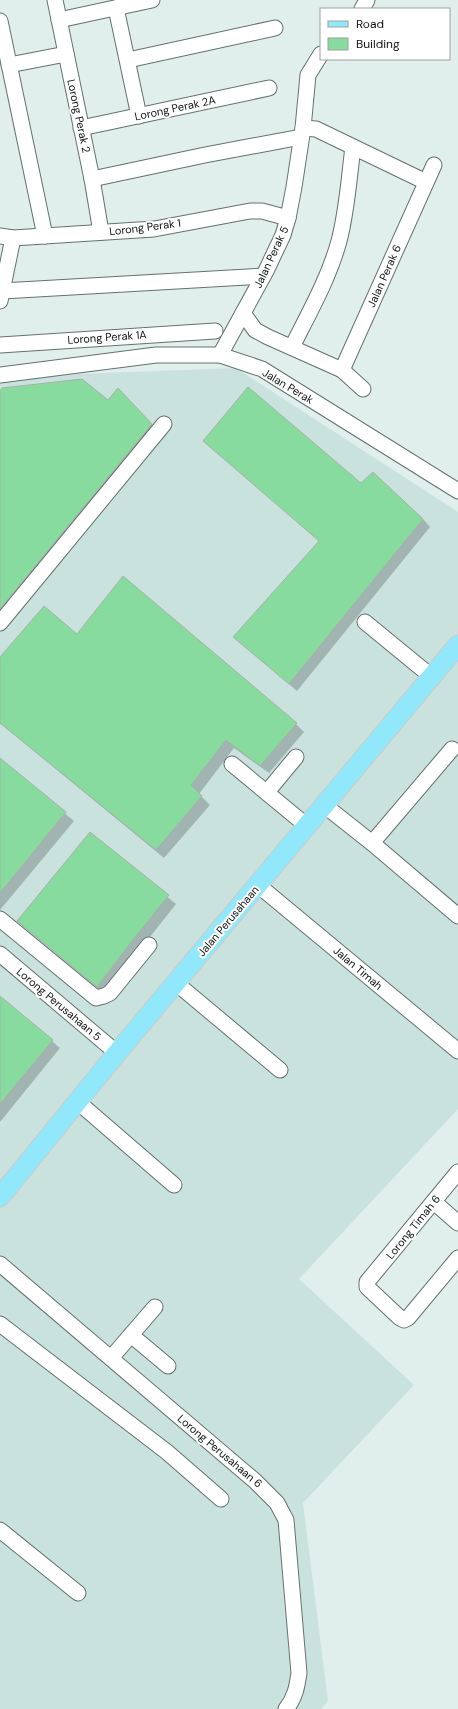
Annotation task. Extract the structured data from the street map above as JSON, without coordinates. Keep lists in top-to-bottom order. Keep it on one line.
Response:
{"streets":{"main road":["Jalan Perusahaan"],"street":["Lorong Perak 2A","Lorong Perak 2","Lorong Perak 1","Jalan Perak 5","Jalan Perak 6","Lorong Perak 1A","Jalan Perak","Jalan Timah","Lorong Perusahaan 5","Lorong Timah 6","Lorong Perusahaan 6"]},"crossings":[["Lorong Perak 2A","Lorong Perak 2"],["Lorong Perak 2","Lorong Perak 1"],["Lorong Perak 1","Jalan Perak 5"],["Jalan Perak 5","Jalan Perak"],["Jalan Perusahaan","Jalan Timah"],["Jalan Perusahaan","Lorong Perusahaan 5"]],"legend":["Road","Building"]}
